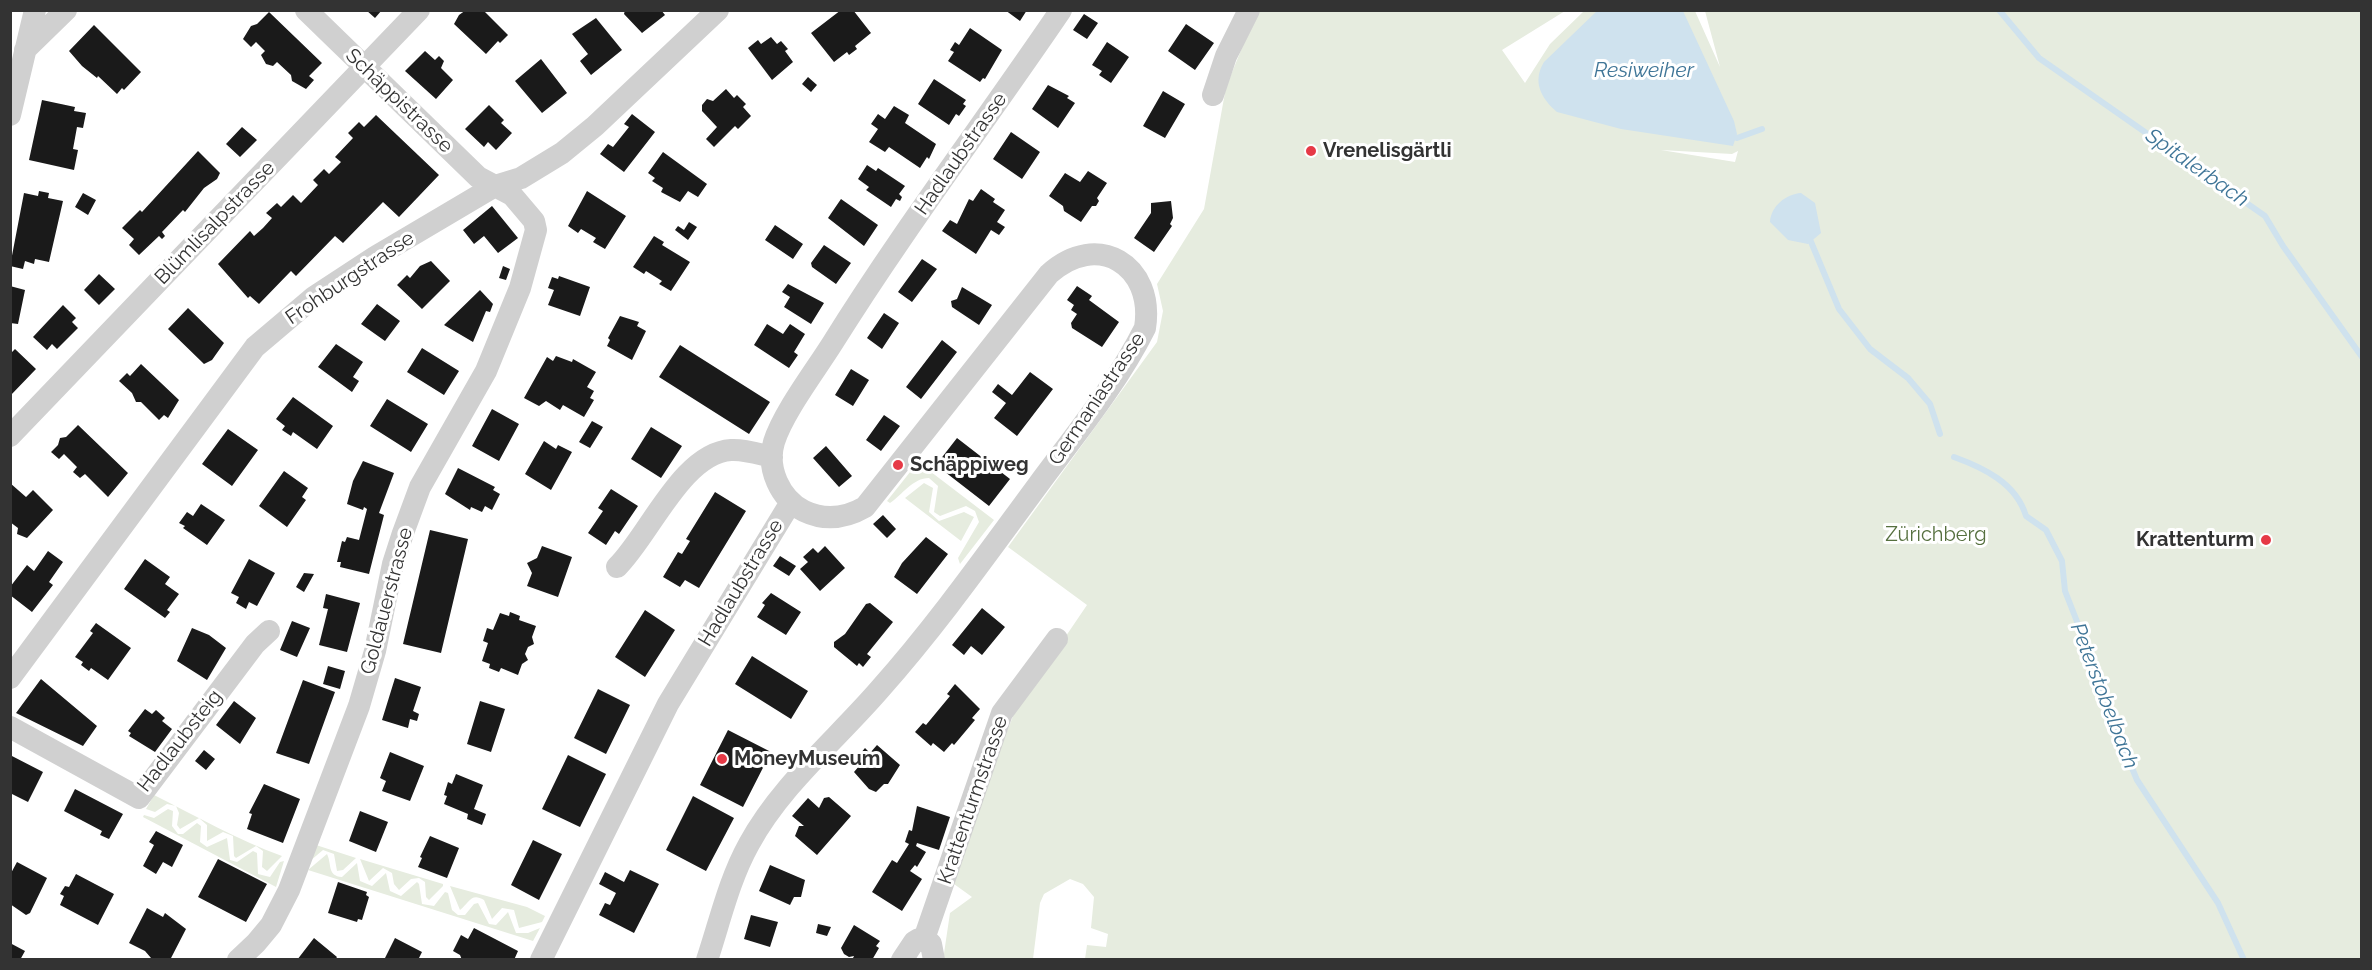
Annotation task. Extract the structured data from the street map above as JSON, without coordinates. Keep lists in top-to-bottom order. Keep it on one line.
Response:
{"streets":{"street":["Schäppistrasse","Hadlaubstrasse","Blümlisalpstrasse","Frohburgstrasse","Germaniastrasse","Goldauerstrasse","Hadlaubsteig","Krattenturmstrasse"]},"crossings":[["Schäppistrasse","Blümlisalpstrasse"],["Schäppistrasse","Frohburgstrasse"],["Schäppistrasse","Goldauerstrasse"],["Hadlaubstrasse","Germaniastrasse"],["Frohburgstrasse","Goldauerstrasse"]],"water":["Resiweiher","Spitalerbach","Peterstobelbach"],"parks":["Zürichberg"],"places":["Vrenelisgärtli","Schäppiweg","Krattenturm","MoneyMuseum"]}
